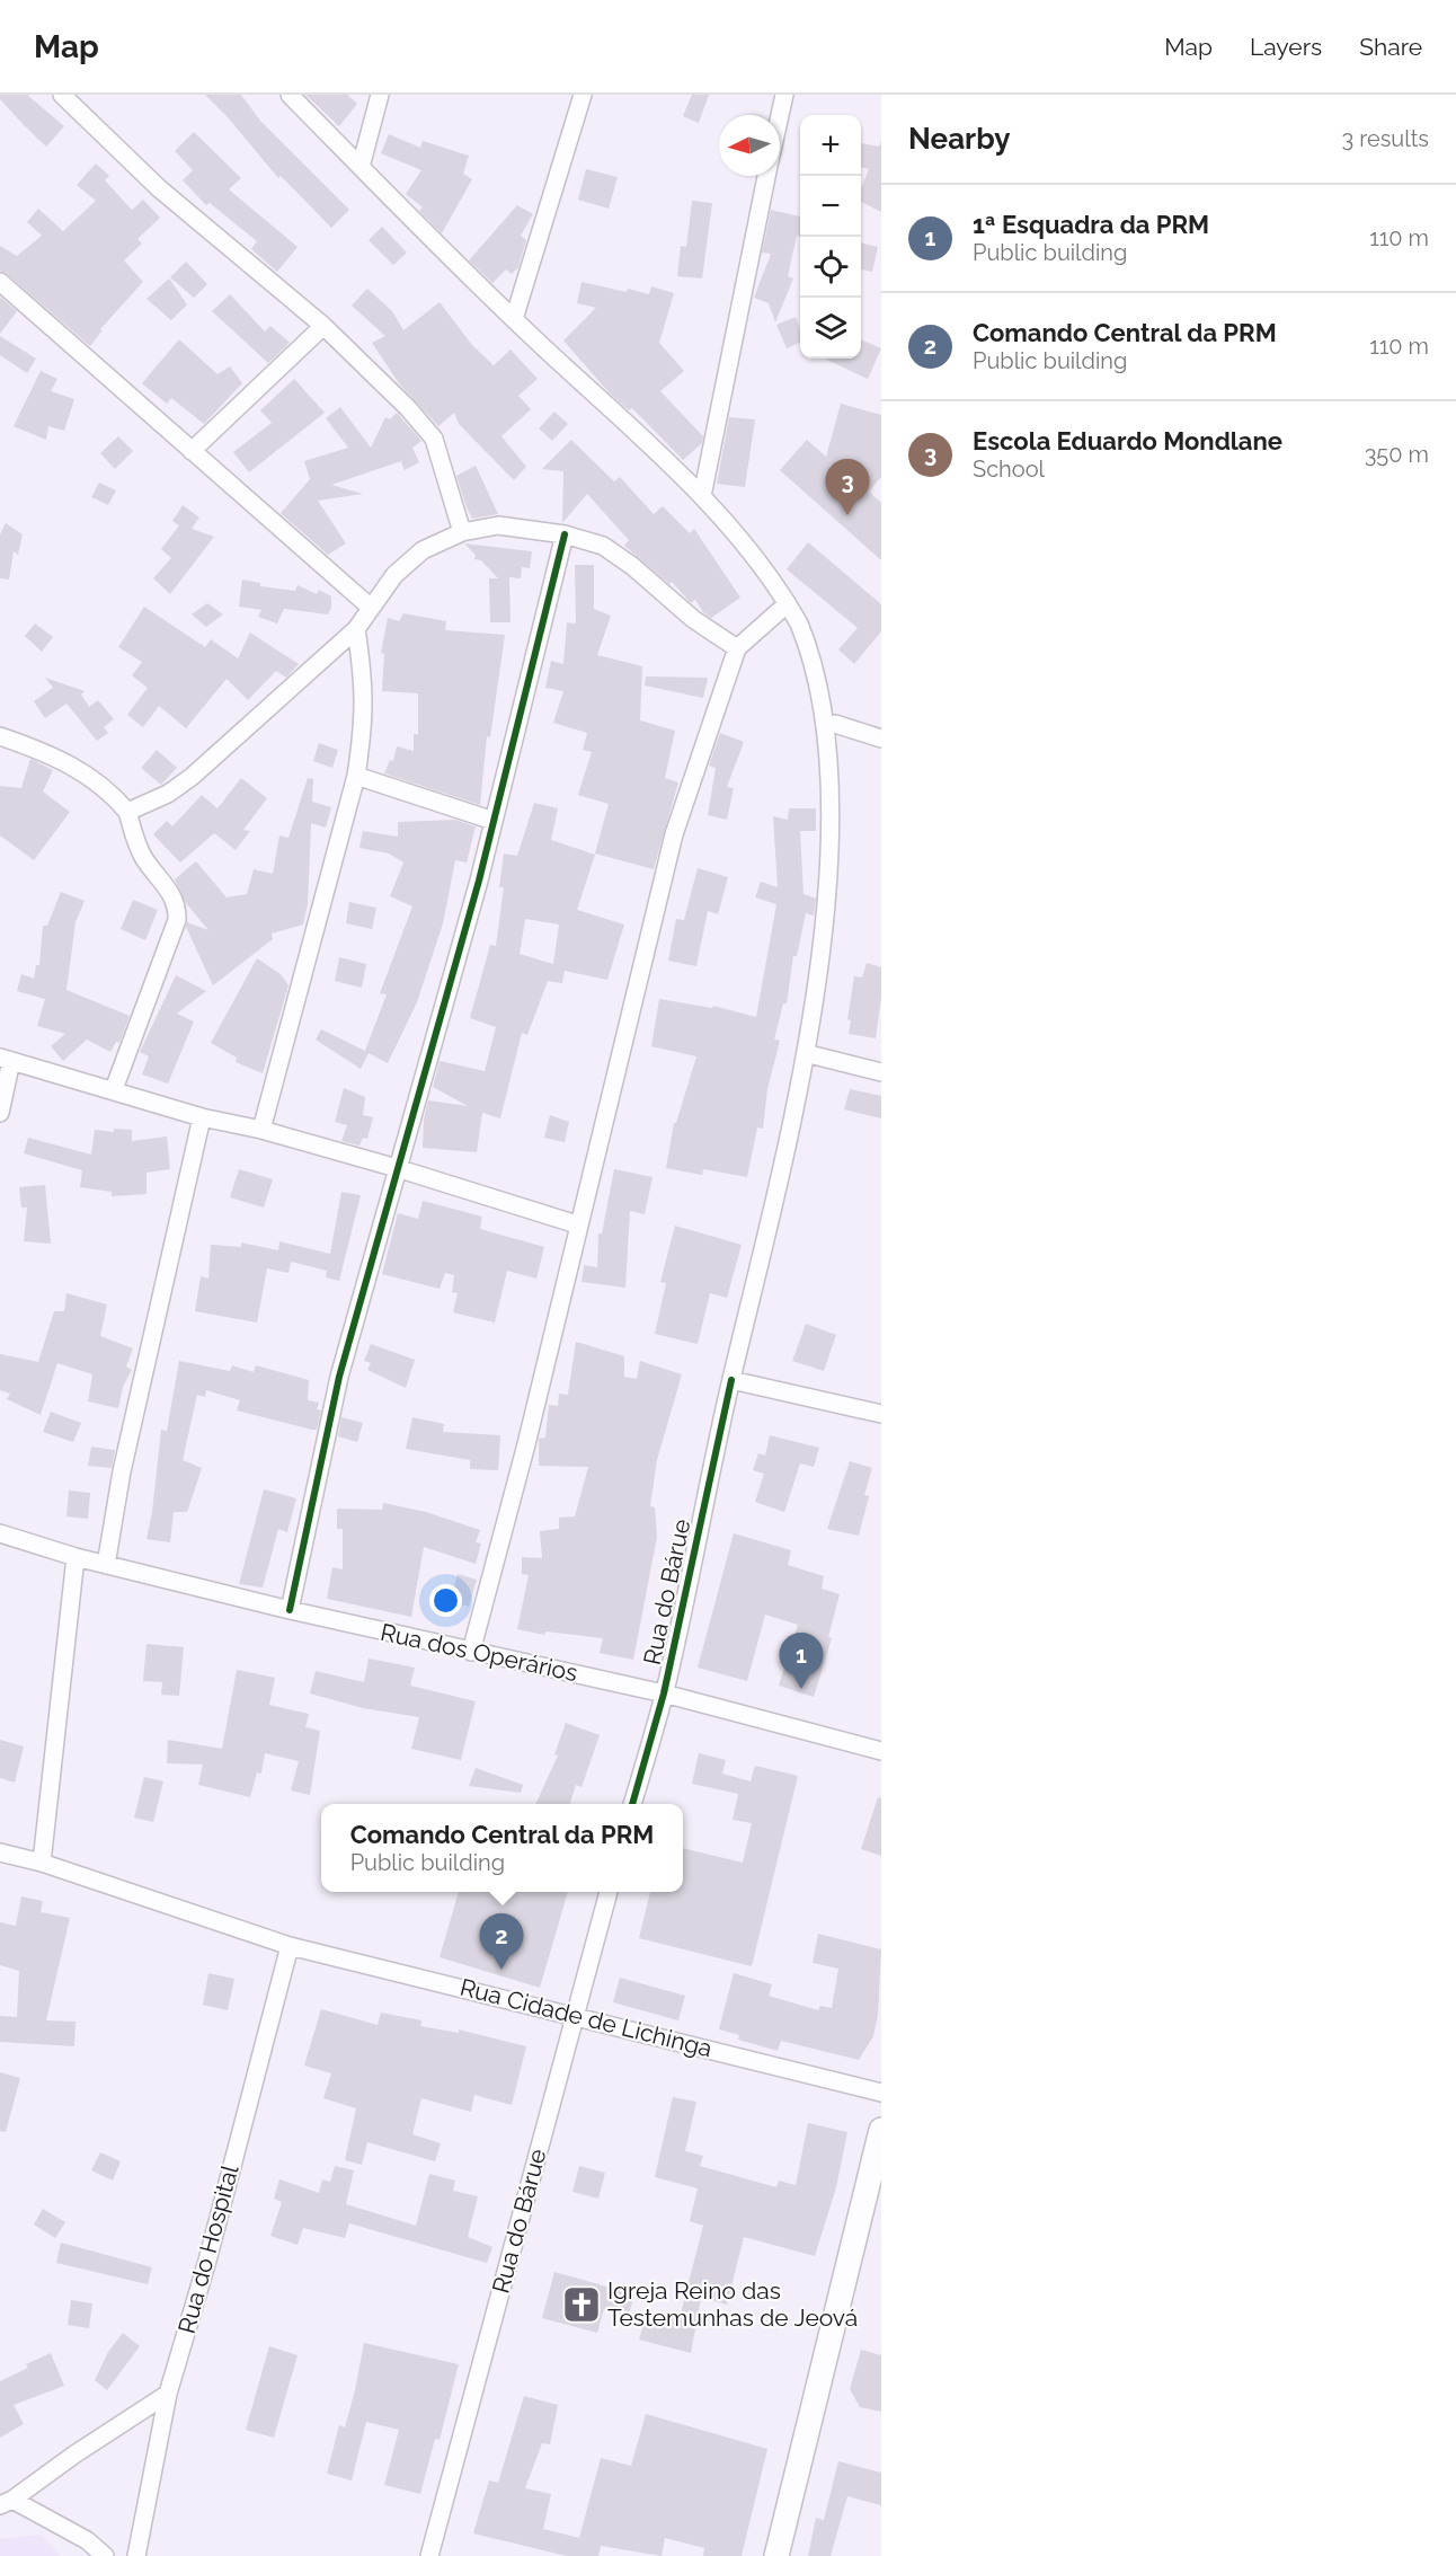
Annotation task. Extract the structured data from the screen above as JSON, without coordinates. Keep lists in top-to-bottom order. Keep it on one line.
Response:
{"streets":{"street":["Rua do Bárue","Rua dos Operários","Rua Cidade de Lichinga","Rua do Hospital"]},"crossings":[["Rua do Bárue","Rua dos Operários"],["Rua do Bárue","Rua Cidade de Lichinga"],["Rua Cidade de Lichinga","Rua do Hospital"]],"places":{"church":["Igreja Reino das Testemunhas de Jeová"]},"north":"left","page":{"header":"Map","nav":["Map","Layers","Share"],"heading":["Nearby","3 results"],"map_buttons":["+","−"],"list":[{"mark":"1","name":"1ª Esquadra da PRM","note":"Public building","value":"110 m"},{"mark":"2","name":"Comando Central da PRM","note":"Public building","value":"110 m"},{"mark":"3","name":"Escola Eduardo Mondlane","note":"School","value":"350 m"}],"pins":["3","1","2"],"popup":["Comando Central da PRM","Public building"]}}
